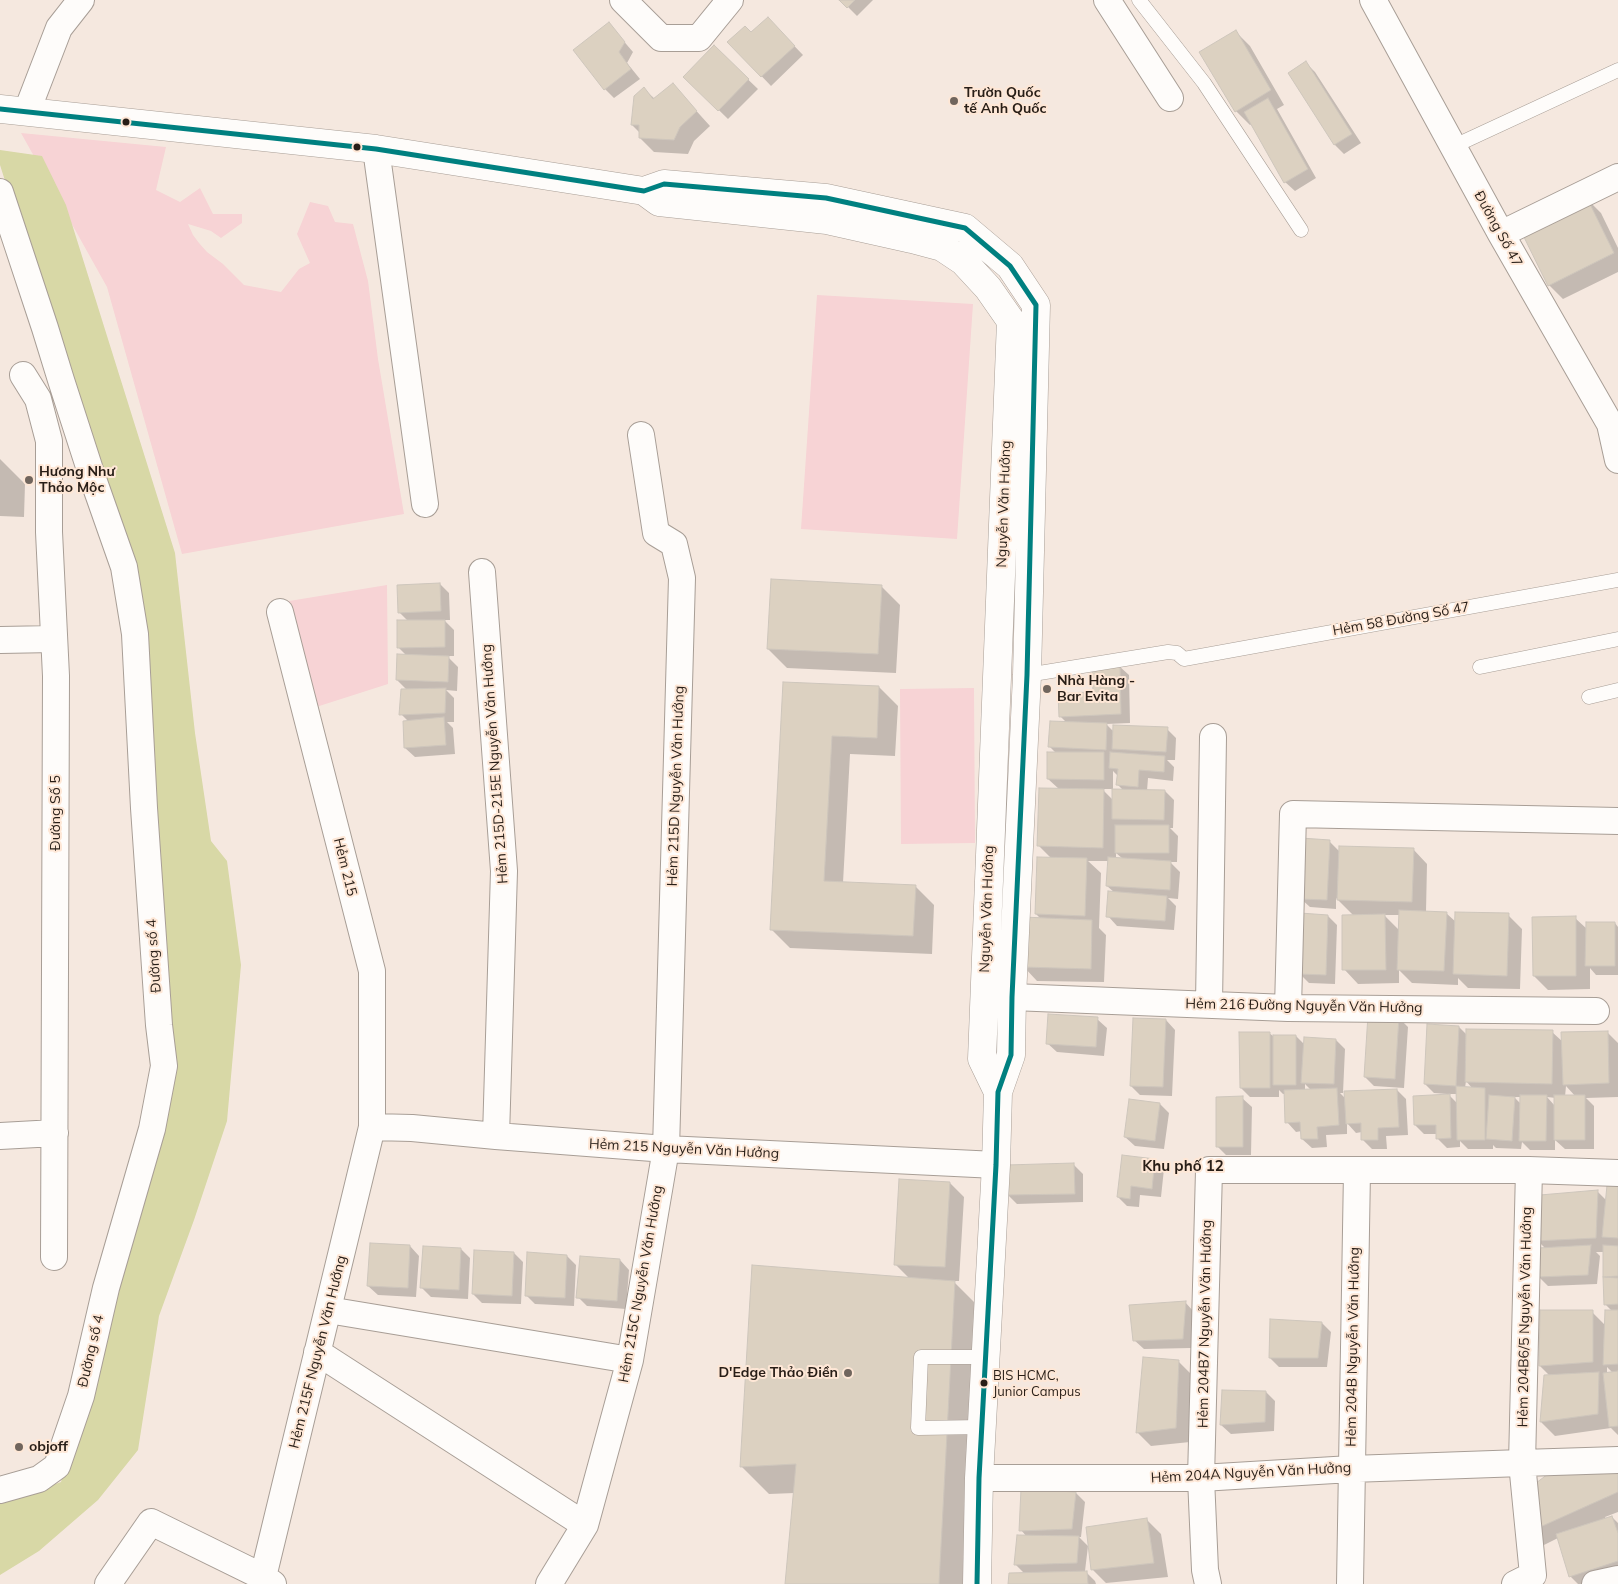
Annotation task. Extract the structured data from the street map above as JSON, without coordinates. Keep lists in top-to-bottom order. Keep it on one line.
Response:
{"streets":{"main road":["Nguyễn Văn Hưởng"],"street":["Đường Số 47","Hẻm 215D-215E Nguyễn Văn Hưởng","Hẻm 215D Nguyễn Văn Hưởng","Đường Số 5","Hẻm 215","Đường số 4","Hẻm 216 Đường Nguyễn Văn Hưởng","Hẻm 215 Nguyễn Văn Hưởng","Hẻm 215C Nguyễn Văn Hưởng","Hẻm 204B6/5 Nguyễn Văn Hưởng","Hẻm 204B7 Nguyễn Văn Hưởng","Hẻm 204B Nguyễn Văn Hưởng","Hẻm 215F Nguyễn Văn Hưởng","Hẻm 204A Nguyễn Văn Hưởng"],"lane":["Hẻm 58 Đường Số 47"]},"crossings":[["Nguyễn Văn Hưởng","Hẻm 58 Đường Số 47"],["Nguyễn Văn Hưởng","Hẻm 216 Đường Nguyễn Văn Hưởng"],["Nguyễn Văn Hưởng","Hẻm 215 Nguyễn Văn Hưởng"],["Nguyễn Văn Hưởng","Hẻm 204A Nguyễn Văn Hưởng"],["Hẻm 215D-215E Nguyễn Văn Hưởng","Hẻm 215 Nguyễn Văn Hưởng"],["Hẻm 215D Nguyễn Văn Hưởng","Hẻm 215 Nguyễn Văn Hưởng"],["Hẻm 215D Nguyễn Văn Hưởng","Hẻm 215C Nguyễn Văn Hưởng"],["Hẻm 215","Hẻm 215 Nguyễn Văn Hưởng"],["Hẻm 215","Hẻm 215F Nguyễn Văn Hưởng"],["Hẻm 215 Nguyễn Văn Hưởng","Hẻm 215C Nguyễn Văn Hưởng"],["Hẻm 215 Nguyễn Văn Hưởng","Hẻm 215F Nguyễn Văn Hưởng"],["Hẻm 204B6/5 Nguyễn Văn Hưởng","Hẻm 204A Nguyễn Văn Hưởng"],["Hẻm 204B7 Nguyễn Văn Hưởng","Hẻm 204B Nguyễn Văn Hưởng"],["Hẻm 204B7 Nguyễn Văn Hưởng","Hẻm 204A Nguyễn Văn Hưởng"],["Hẻm 204B Nguyễn Văn Hưởng","Hẻm 204A Nguyễn Văn Hưởng"]],"districts":["Khu phố 12"],"places":["Trườn Quốc tế Anh Quốc","Hương Như Thảo Mộc","Nhà Hàng - Bar Evita","D'Edge Thảo Điền","BIS HCMC, Junior Campus","objoff"]}
